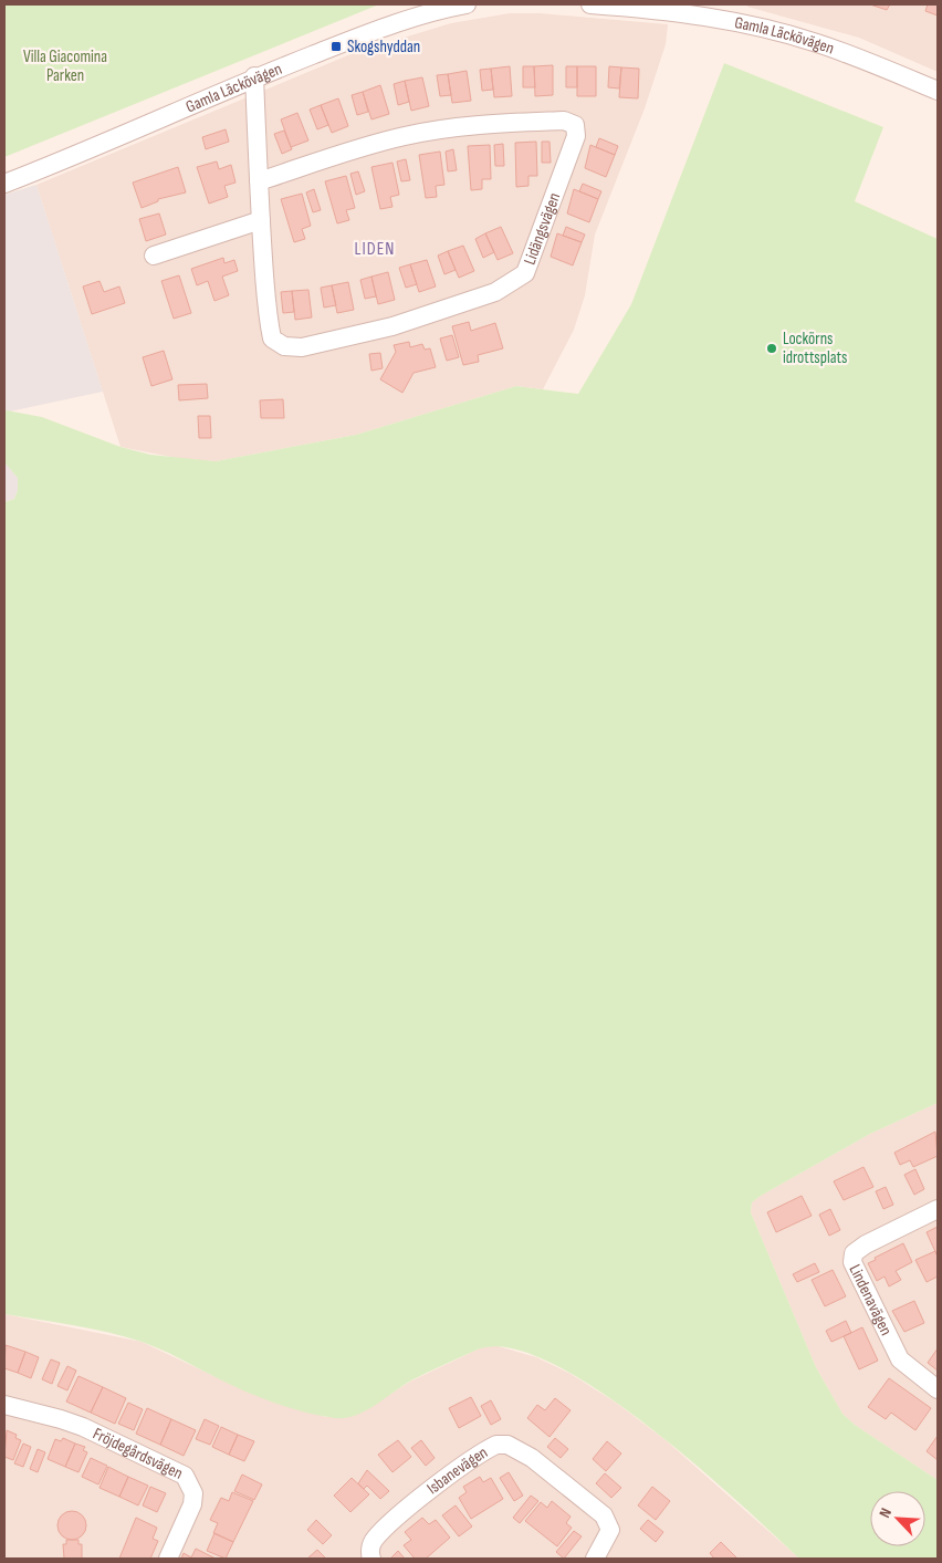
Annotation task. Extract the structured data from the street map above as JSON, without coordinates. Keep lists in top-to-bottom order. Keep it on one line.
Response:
{"streets":{"street":["Gamla Läckövägen","Lidängsvägen","Lindenavägen","Fröjdegårdsvägen","Isbanevägen"]},"crossings":[["Gamla Läckövägen","Lidängsvägen"]],"districts":["LIDEN"],"parks":["Villa Giacomina Parken"],"places":{"transit":["Skogshyddan"],"other":["Lockörns idrottsplats"]},"north":"top left"}
